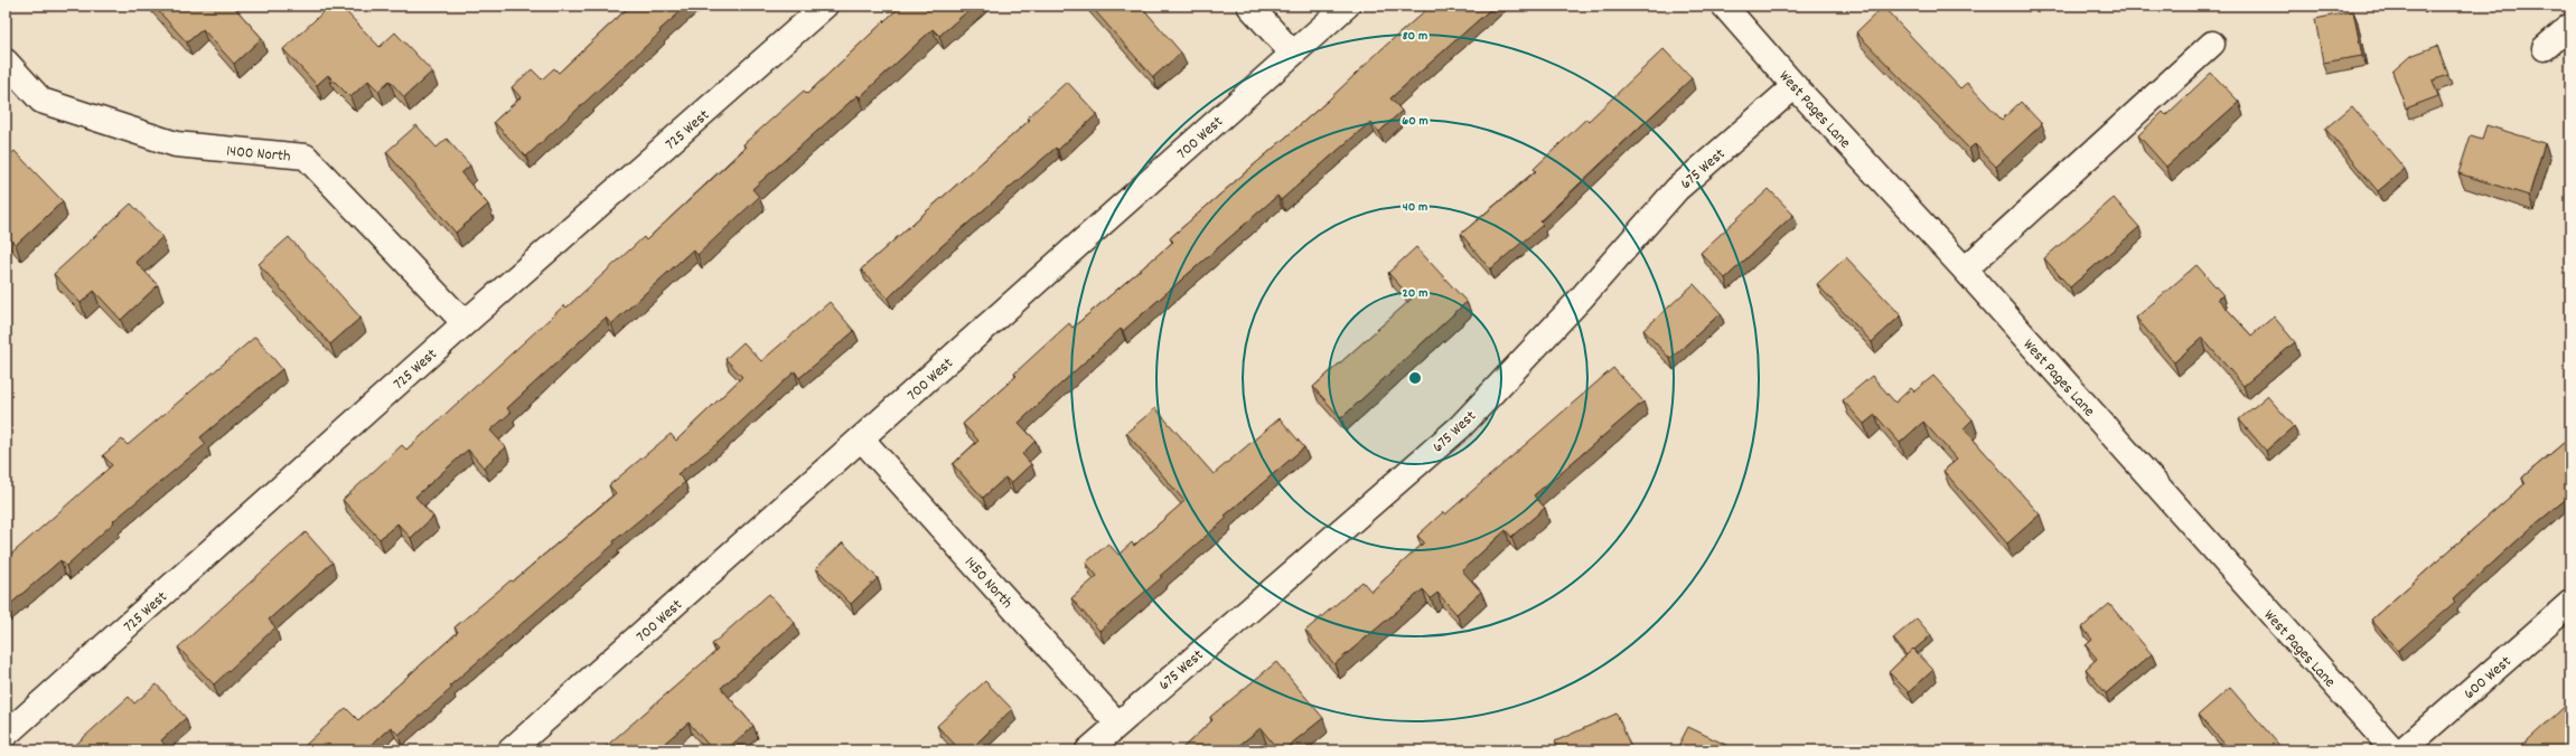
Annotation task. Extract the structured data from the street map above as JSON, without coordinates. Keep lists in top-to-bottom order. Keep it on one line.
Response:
{"streets":{"street":["West Pages Lane","725 West","700 West","1400 North","675 West","1450 North","600 West"]},"crossings":[["West Pages Lane","675 West"],["725 West","1400 North"],["700 West","1450 North"],["675 West","1450 North"]],"rings":["80 m","60 m","40 m","20 m"]}
